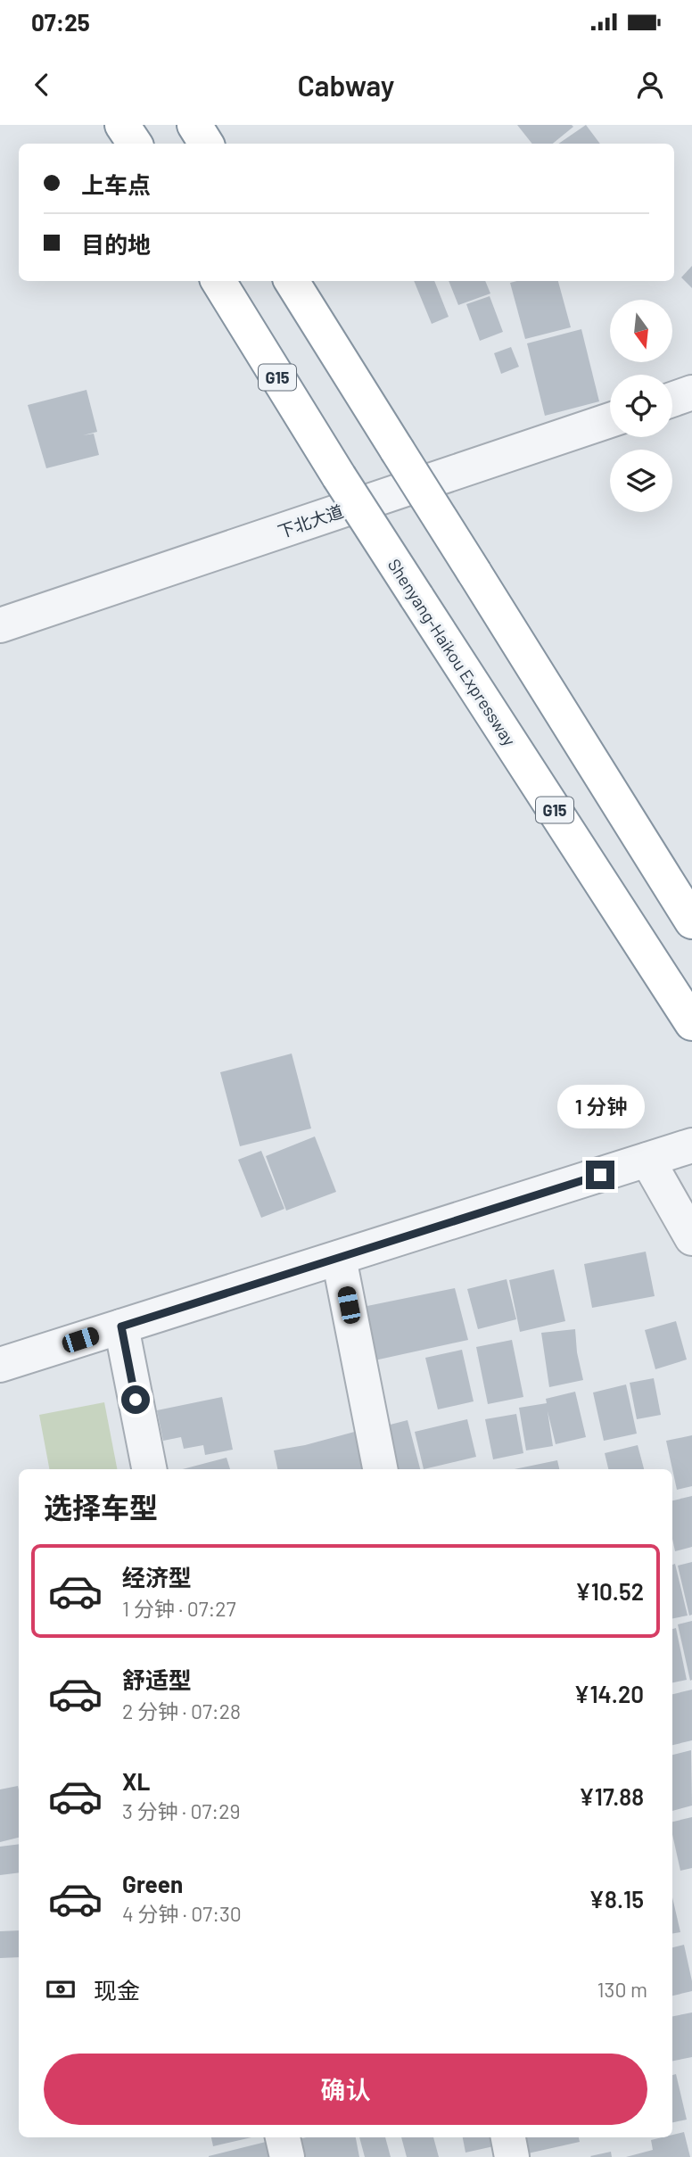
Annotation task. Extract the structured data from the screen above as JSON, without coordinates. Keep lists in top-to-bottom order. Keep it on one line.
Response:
{"streets":{"highway":["G15","Shenyang-Haikou Expressway"],"street":["下北大道"]},"north":"bottom","page":{"status":"07:25","header":"Cabway","banner":["上车点","目的地"],"bubble":"1 分钟","heading":"选择车型","list":[{"name":"经济型","note":"1 分钟 · 07:27","value":"¥10.52"},{"name":"舒适型","note":"2 分钟 · 07:28","value":"¥14.20"},{"name":"XL","note":"3 分钟 · 07:29","value":"¥17.88"},{"name":"Green","note":"4 分钟 · 07:30","value":"¥8.15"}],"pay":["现金","130 m"],"buttons":"确认"}}
